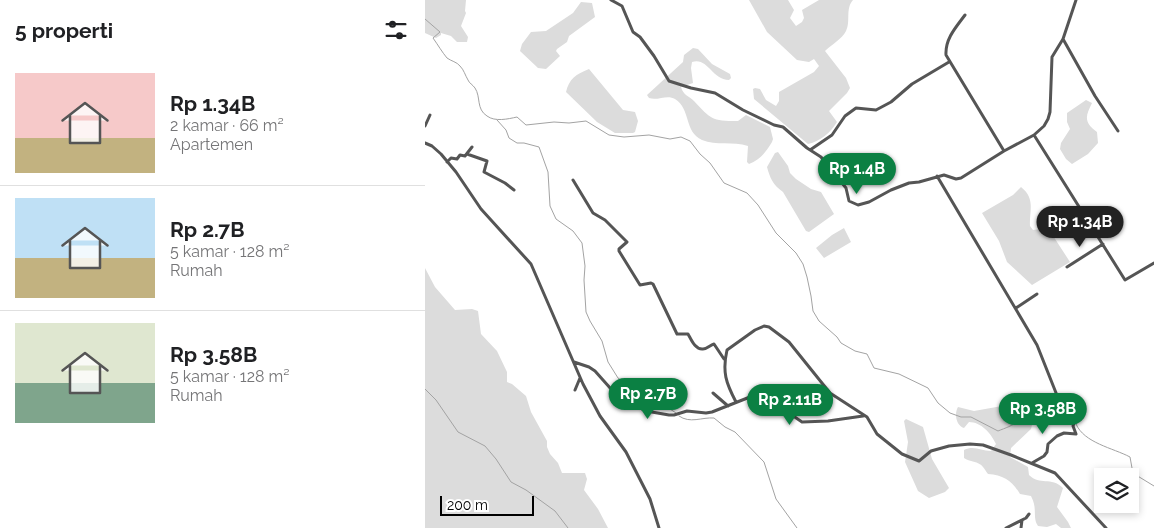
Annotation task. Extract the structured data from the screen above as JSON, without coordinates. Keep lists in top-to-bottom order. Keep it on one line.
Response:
{"scale_bar":"200 m","page":{"heading":"5 properti","list":[{"name":"Rp 1.34B","note":"2 kamar · 66 m² · Apartemen"},{"name":"Rp 2.7B","note":"5 kamar · 128 m² · Rumah"},{"name":"Rp 3.58B","note":"5 kamar · 128 m² · Rumah"}],"price":["Rp 1.4B","Rp 1.34B","Rp 2.7B","Rp 2.11B","Rp 3.58B"],"scale":"200 m"}}
